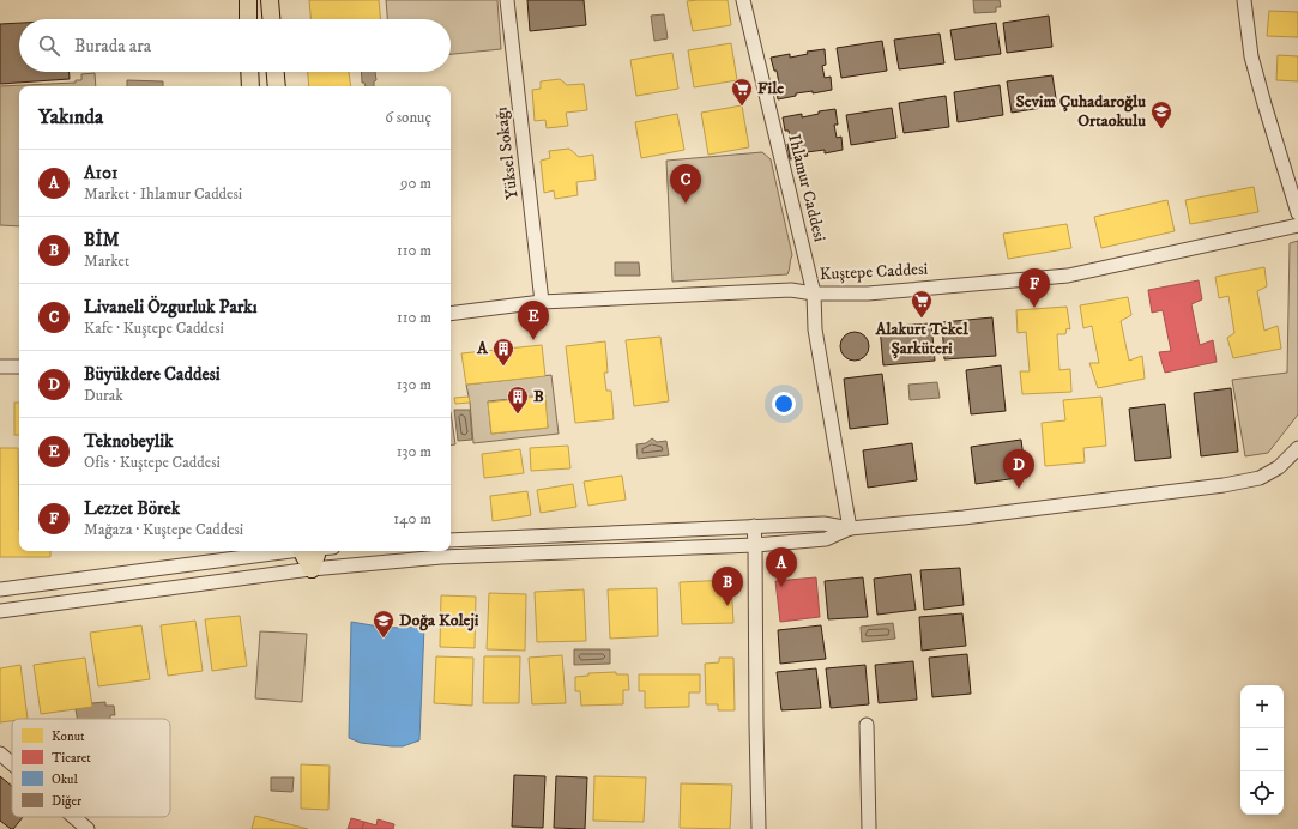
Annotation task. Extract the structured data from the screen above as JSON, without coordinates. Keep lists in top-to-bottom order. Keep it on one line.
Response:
{"streets":{"street":["Yüksel Sokağı","Ihlamur Caddesi","Kuştepe Caddesi"]},"crossings":[["Yüksel Sokağı","Kuştepe Caddesi"],["Ihlamur Caddesi","Kuştepe Caddesi"]],"places":{"supermarket":["File","Alakurt Tekel Şarküteri"],"school or university":["Sevim Çuhadaroğlu Ortaokulu","Doğa Koleji"],"building":["A","B"]},"legend":["Konut","Ticaret","Okul","Diğer"],"page":{"search":"Burada ara","heading":["Yakında","6 sonuç"],"list":[{"mark":"A","name":"A101","note":"Market · Ihlamur Caddesi","value":"90 m"},{"mark":"B","name":"BİM","note":"Market","value":"110 m"},{"mark":"C","name":"Livaneli Özgurluk Parkı","note":"Kafe · Kuştepe Caddesi","value":"110 m"},{"mark":"D","name":"Büyükdere Caddesi","note":"Durak","value":"130 m"},{"mark":"E","name":"Teknobeylik","note":"Ofis · Kuştepe Caddesi","value":"130 m"},{"mark":"F","name":"Lezzet Börek","note":"Mağaza · Kuştepe Caddesi","value":"140 m"}],"pins":["C","F","E","D","A","B"],"map_buttons":["+","−"]}}
